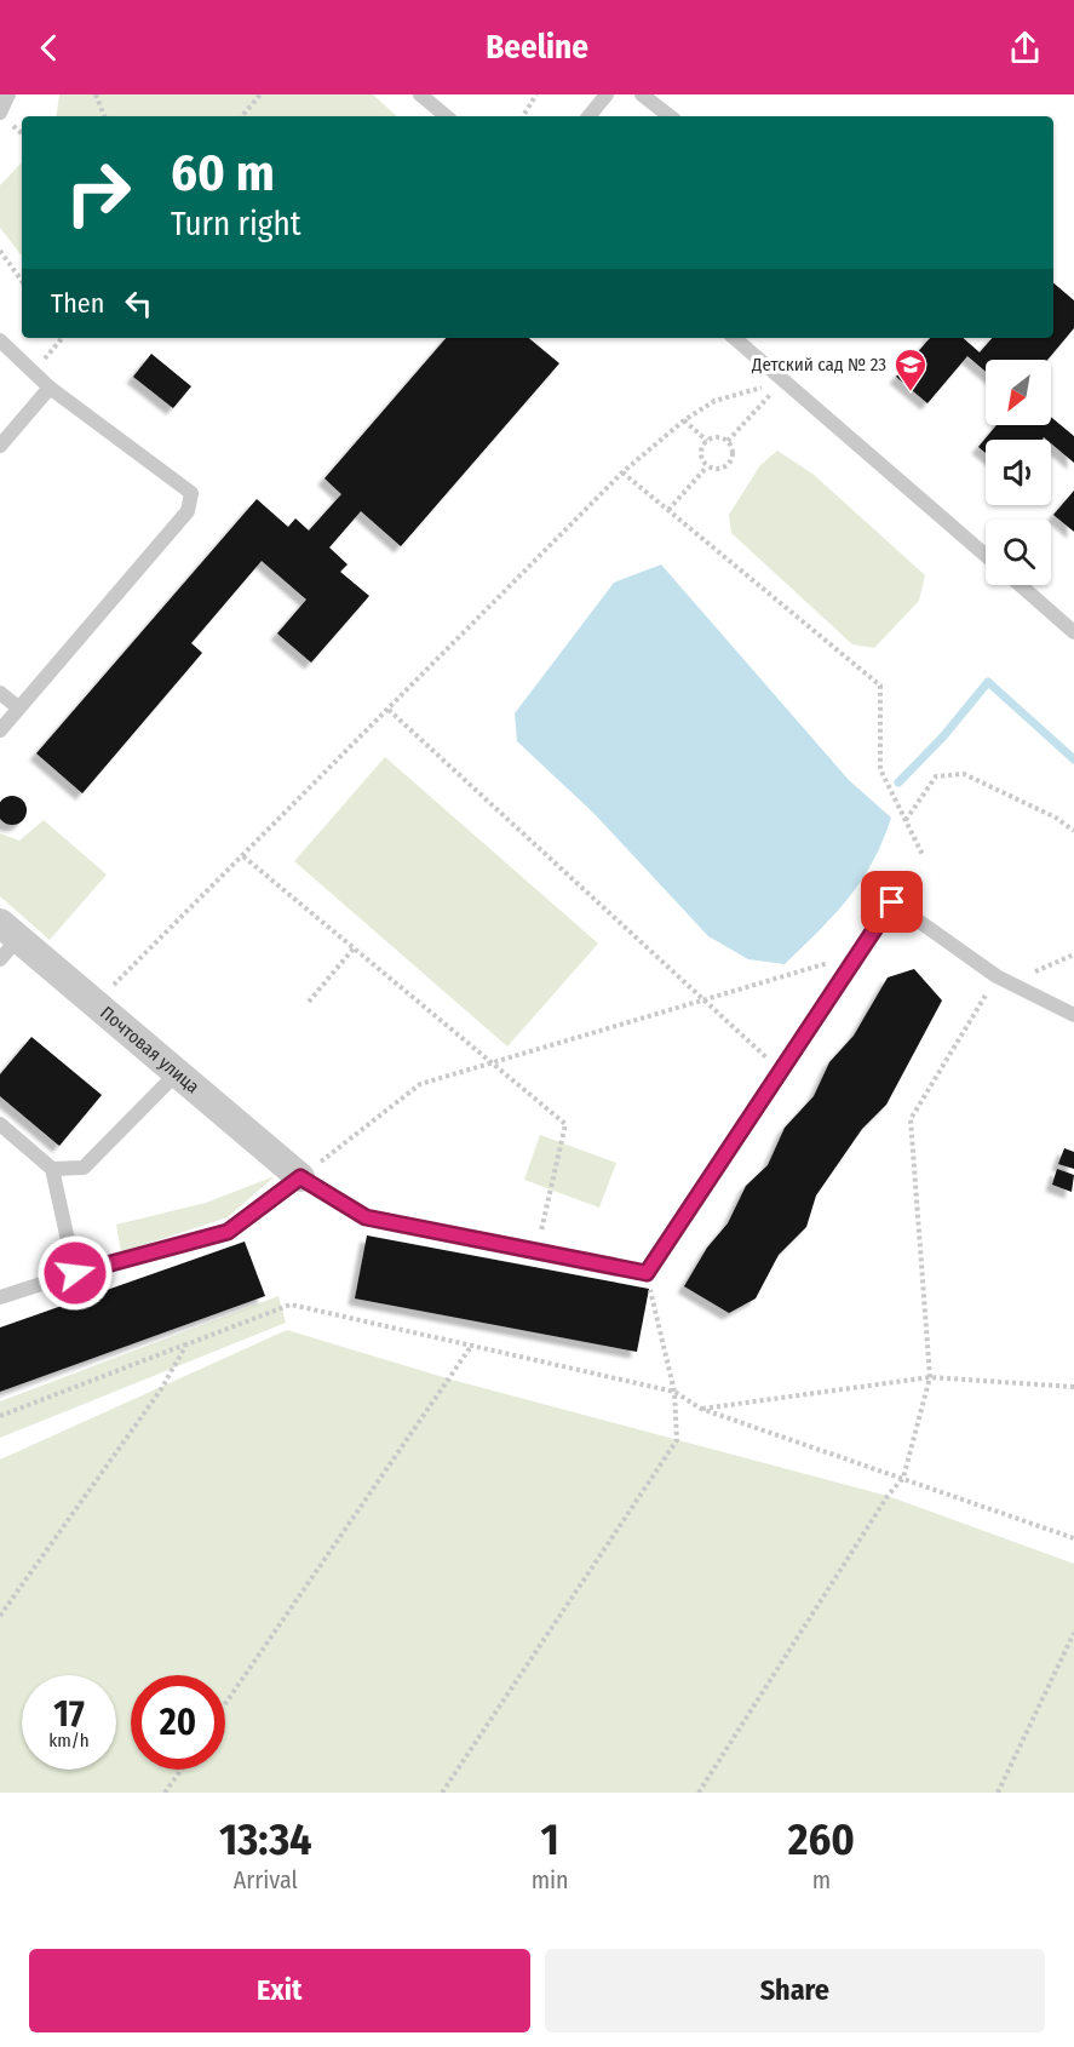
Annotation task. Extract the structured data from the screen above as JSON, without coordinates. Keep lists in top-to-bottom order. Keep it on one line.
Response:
{"streets":{"street":["Почтовая улица"]},"places":{"school or university":["Детский сад № 23"]},"north":"bottom left","page":{"header":"Beeline","turn":["60 m","Turn right"],"then":"Then","speed":"17 km/h","limit":"20","eta":["13:34","Arrival","1","min","260","m"],"buttons":["Exit","Share"]}}
